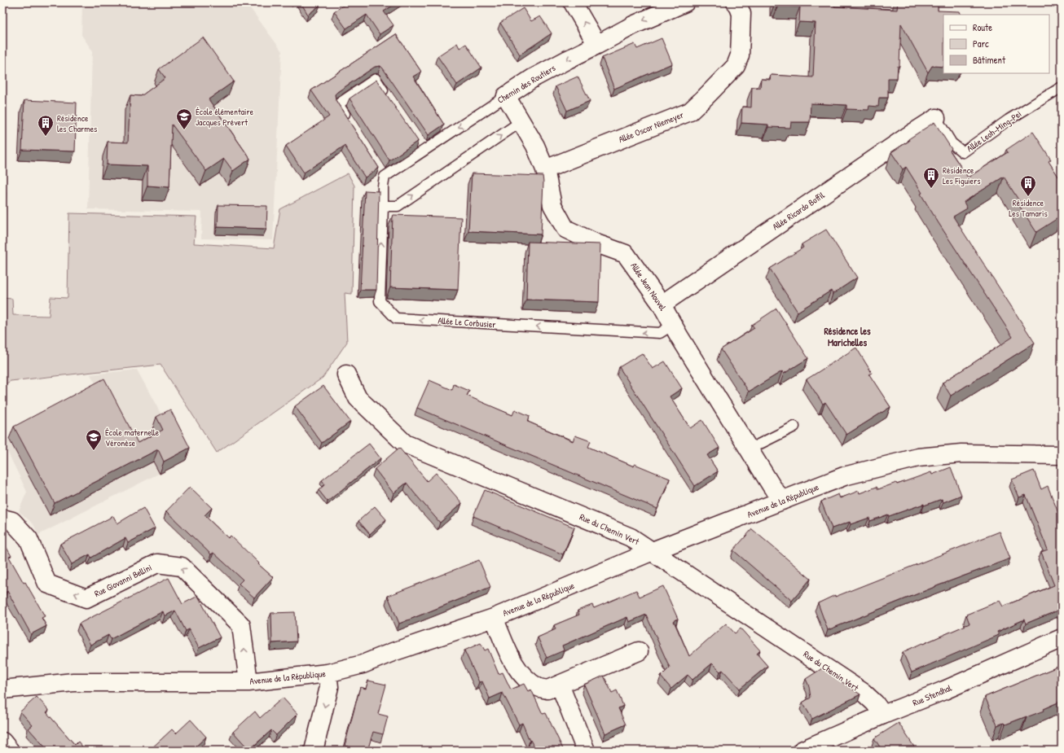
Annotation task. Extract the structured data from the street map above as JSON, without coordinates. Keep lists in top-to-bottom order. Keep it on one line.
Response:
{"streets":{"street":["Chemin des Routiers","Allée Oscar Niemeyer","Allée Ricardo Boffil","Allée Jean Nouvel","Avenue de la République","Rue du Chemin Vert","Rue Giovanni Bellini","Rue Stendhal"],"lane":["Allée Leoh-Ming-Pei","Allée Le Corbusier"]},"crossings":[["Chemin des Routiers","Allée Jean Nouvel"],["Chemin des Routiers","Allée Le Corbusier"],["Allée Oscar Niemeyer","Allée Jean Nouvel"],["Allée Leoh-Ming-Pei","Allée Ricardo Boffil"],["Allée Ricardo Boffil","Allée Jean Nouvel"],["Allée Jean Nouvel","Allée Le Corbusier"],["Allée Jean Nouvel","Avenue de la République"],["Avenue de la République","Rue du Chemin Vert"],["Avenue de la République","Rue Giovanni Bellini"],["Rue du Chemin Vert","Rue Stendhal"]],"one_way":["Chemin des Routiers","Rue Giovanni Bellini"],"districts":["Résidence les Marichelles"],"places":{"school or university":["École élémentaire Jacques Prévert","École maternelle Véronèse"],"building":["Résidence les Charmes","Résidence Les Figuiers","Résidence Les Tamaris"]},"legend":["Route","Parc","Bâtiment"]}
